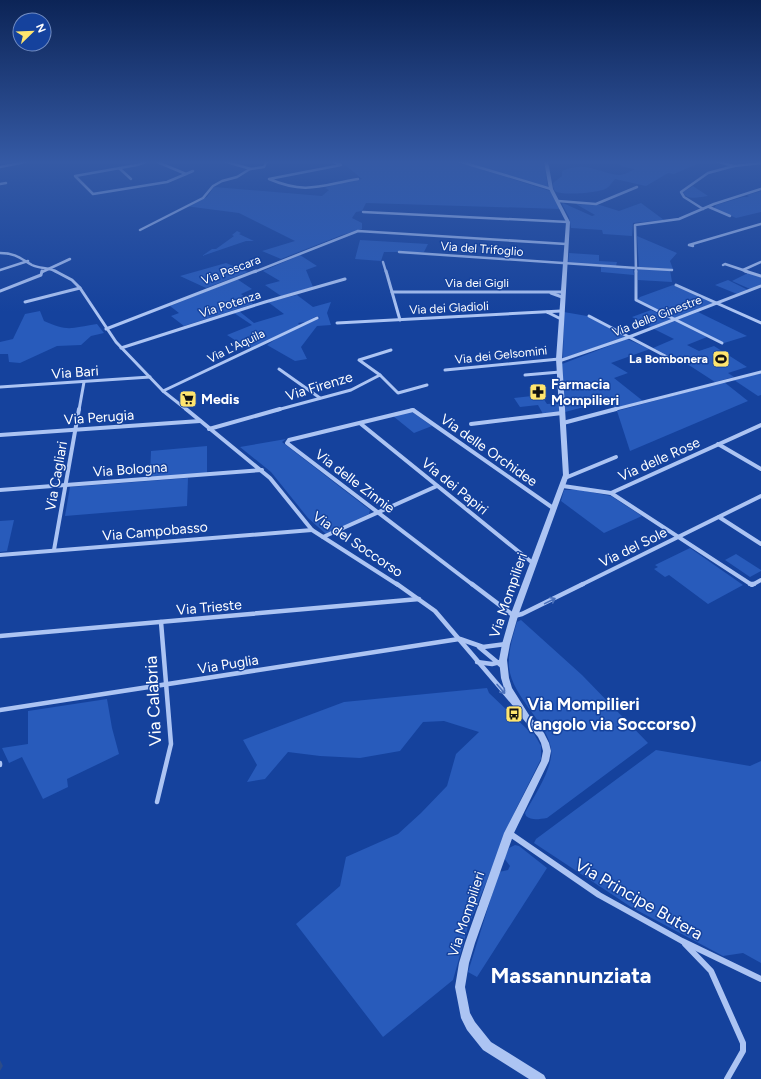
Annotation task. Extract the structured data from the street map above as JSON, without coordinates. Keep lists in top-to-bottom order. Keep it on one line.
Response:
{"streets":{"street":["Via del Trifoglio","Via Pescara","Via dei Gigli","Via Potenza","Via dei Gladioli","Via delle Ginestre","Via L'Aquila","Via dei Gelsomini","Via Bari","Via Firenze","Via Perugia","Via delle Orchidee","Via delle Rose","Via Bologna","Via Cagliari","Via delle Zinnie","Via dei Papiri","Via Campobasso","Via del Soccorso","Via del Sole","Via Mompilieri","Via Trieste","Via Puglia","Via Calabria","Via Principe Butera"]},"crossings":[["Via del Trifoglio","Via Mompilieri"],["Via Pescara","Via del Soccorso"],["Via Pescara","Via Mompilieri"],["Via dei Gigli","Via Mompilieri"],["Via Potenza","Via del Soccorso"],["Via dei Gladioli","Via Mompilieri"],["Via delle Ginestre","Via dei Gelsomini"],["Via delle Ginestre","Via Mompilieri"],["Via L'Aquila","Via del Soccorso"],["Via dei Gelsomini","Via Mompilieri"],["Via Bari","Via Cagliari"],["Via Bari","Via del Soccorso"],["Via Firenze","Via del Soccorso"],["Via Perugia","Via Cagliari"],["Via Perugia","Via del Soccorso"],["Via delle Orchidee","Via delle Zinnie"],["Via delle Orchidee","Via Mompilieri"],["Via delle Rose","Via Mompilieri"],["Via Bologna","Via Cagliari"],["Via Bologna","Via del Soccorso"],["Via Cagliari","Via Campobasso"],["Via delle Zinnie","Via dei Papiri"],["Via delle Zinnie","Via del Sole"],["Via delle Zinnie","Via Mompilieri"],["Via dei Papiri","Via Mompilieri"],["Via Campobasso","Via del Soccorso"],["Via del Soccorso","Via Mompilieri"],["Via del Soccorso","Via Trieste"],["Via del Soccorso","Via Puglia"],["Via del Sole","Via Mompilieri"],["Via Mompilieri","Via Principe Butera"],["Via Trieste","Via Calabria"],["Via Puglia","Via Calabria"]],"one_way":["Via del Sole"],"districts":["Massannunziata"],"places":{"sports":["La Bombonera"],"pharmacy":["Farmacia Mompilieri"],"supermarket":["Medis"],"bus stop":["Via Mompilieri (angolo via Soccorso)"]},"north":"top right"}
